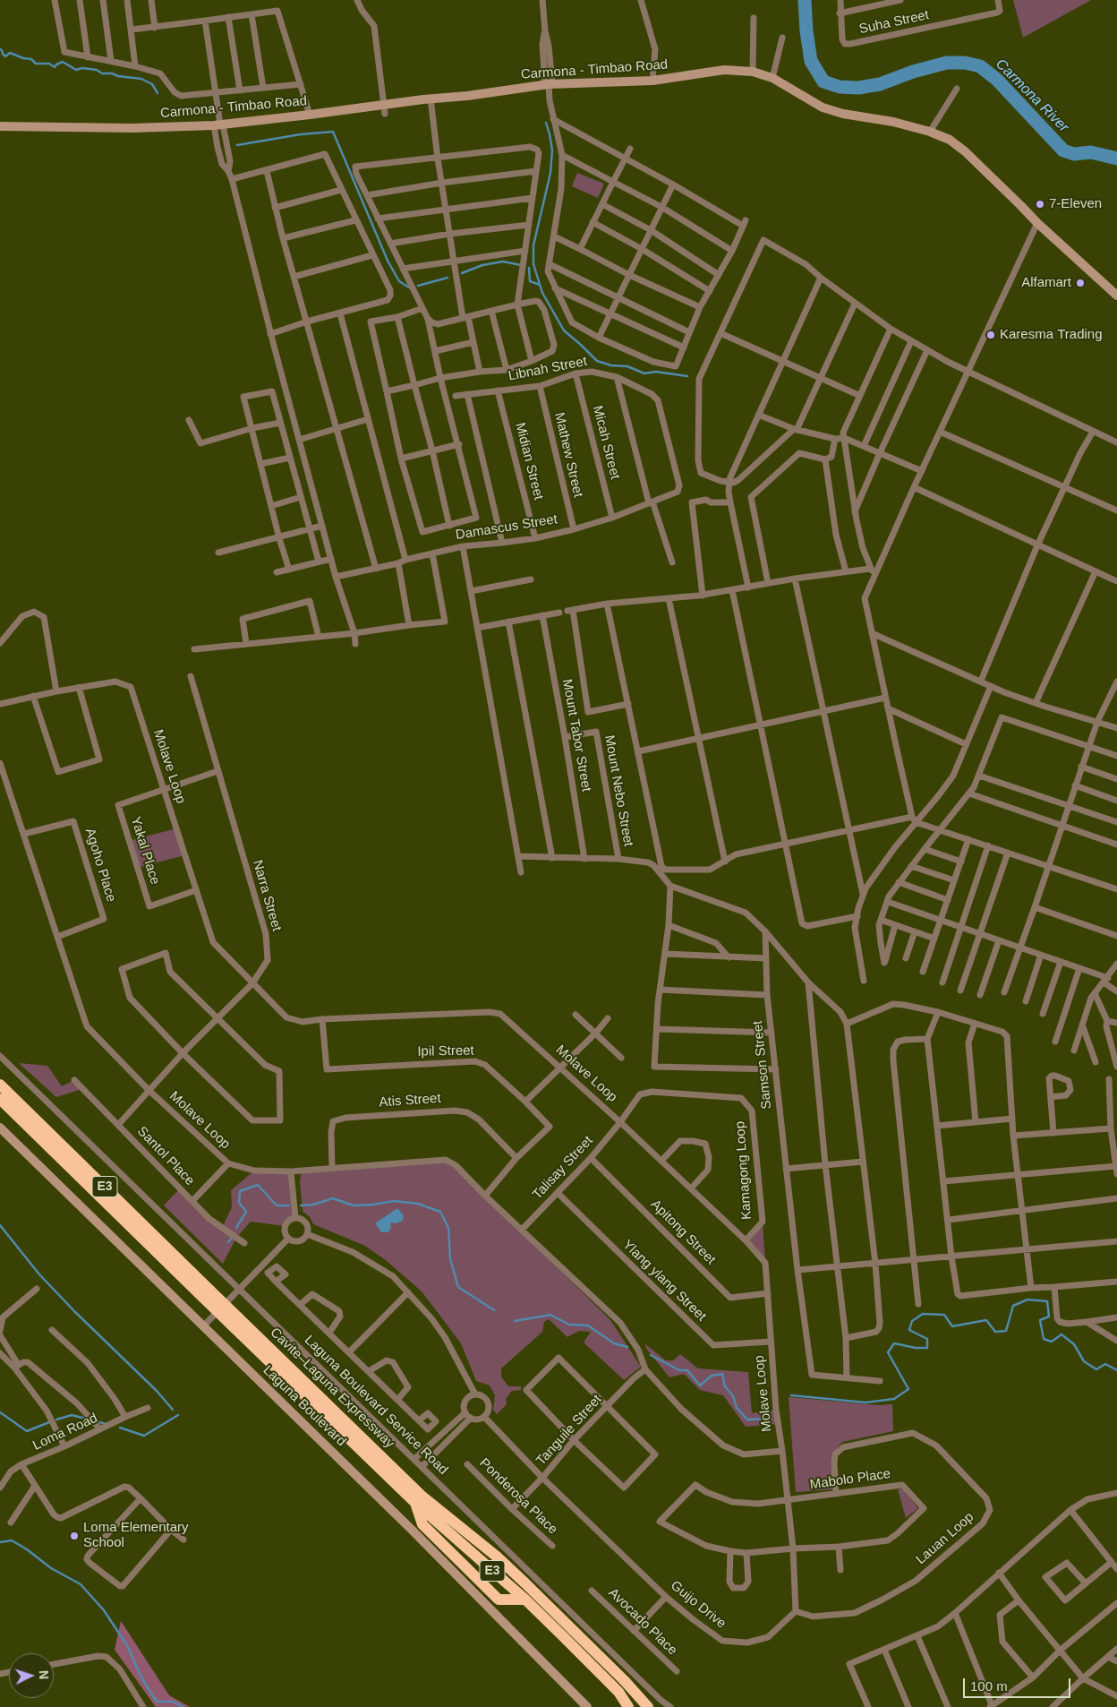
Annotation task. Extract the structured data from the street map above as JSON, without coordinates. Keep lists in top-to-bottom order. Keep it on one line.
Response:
{"streets":{"highway":["E3","Cavite–Laguna Expressway"],"main road":["Carmona - Timbao Road","Laguna Boulevard"],"street":["Suha Street","Libnah Street","Micah Street","Mathew Street","Midian Street","Damascus Street","Mount Tabor Street","Molave Loop","Mount Nebo Street","Yakal Place","Agoho Place","Narra Street","Ipil Street","Samson Street","Atis Street","Santol Place","Talisay Street","Kamagong Loop","Apitong Street","Ylang ylang Street","Laguna Boulevard Service Road","Tanguile Street","Loma Road","Mabolo Place","Ponderosa Place","Lauan Loop","Guijo Drive","Avocado Place"]},"crossings":[["Libnah Street","Micah Street"],["Libnah Street","Mathew Street"],["Libnah Street","Midian Street"],["Libnah Street","Damascus Street"],["Micah Street","Damascus Street"],["Mathew Street","Damascus Street"],["Midian Street","Damascus Street"],["Mount Tabor Street","Mount Nebo Street"],["Molave Loop","Yakal Place"],["Molave Loop","Agoho Place"],["Molave Loop","Narra Street"],["Molave Loop","Ipil Street"],["Molave Loop","Atis Street"],["Molave Loop","Talisay Street"],["Molave Loop","Kamagong Loop"],["Molave Loop","Apitong Street"],["Molave Loop","Ylang ylang Street"],["Molave Loop","Tanguile Street"],["Yakal Place","Narra Street"],["Narra Street","Santol Place"],["Ipil Street","Atis Street"],["Talisay Street","Kamagong Loop"],["Talisay Street","Apitong Street"],["Talisay Street","Ylang ylang Street"],["Tanguile Street","Ponderosa Place"],["Tanguile Street","Guijo Drive"],["Mabolo Place","Lauan Loop"],["Lauan Loop","Guijo Drive"]],"water":["Carmona River"],"places":["7-Eleven","Alfamart","Karesma Trading","Loma Elementary School"],"scale_bar":"100 m","north":"right"}
